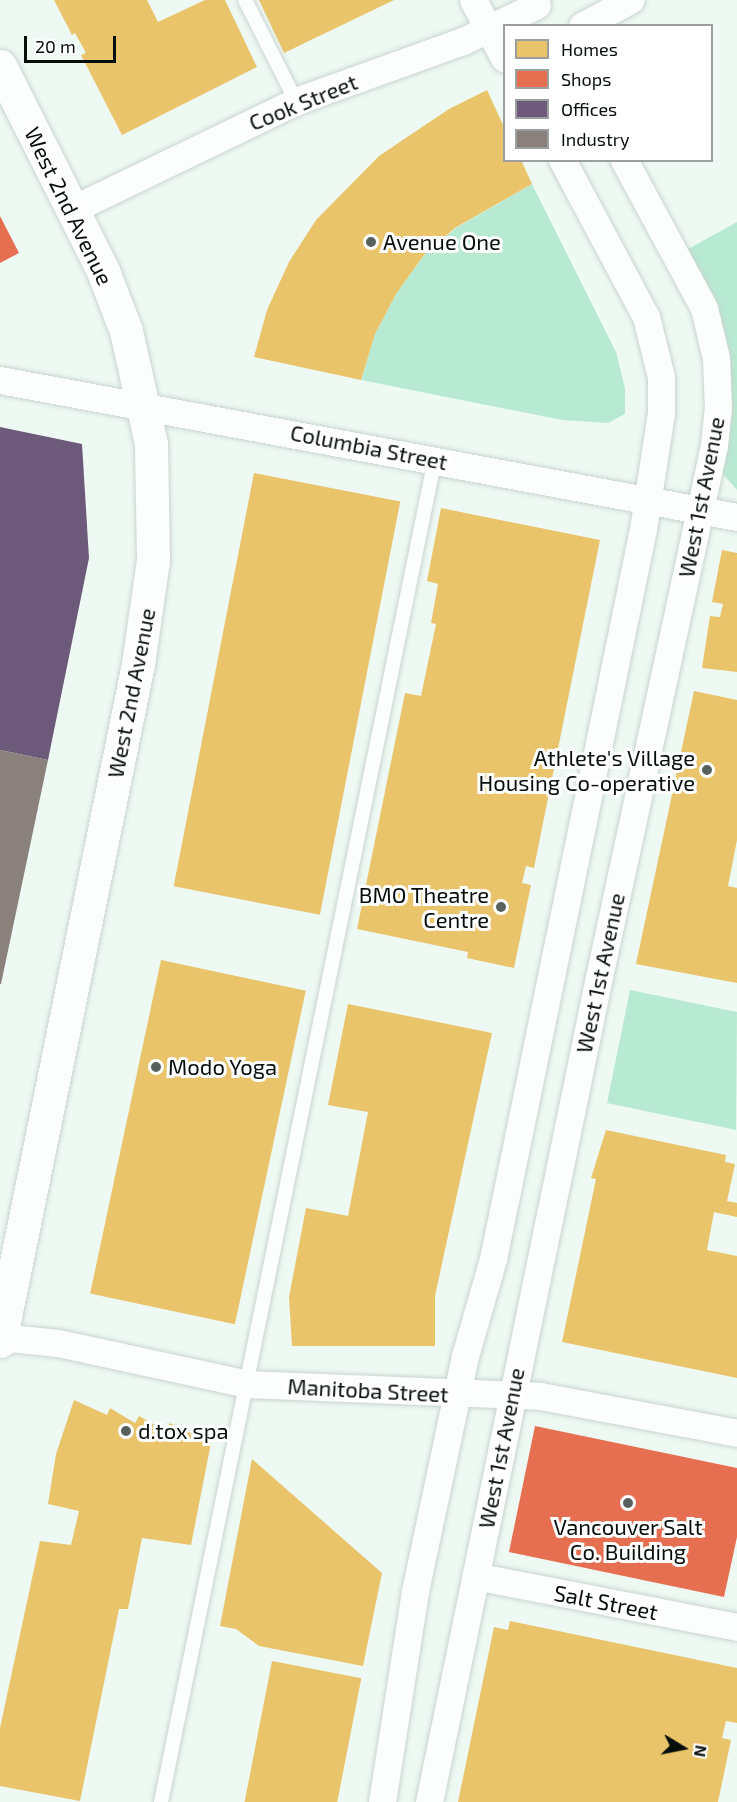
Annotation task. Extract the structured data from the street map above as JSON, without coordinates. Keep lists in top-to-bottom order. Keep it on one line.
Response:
{"streets":{"main road":["West 2nd Avenue"],"street":["Cook Street","Columbia Street","West 1st Avenue","Manitoba Street","Salt Street"]},"crossings":[["Cook Street","West 2nd Avenue"],["West 2nd Avenue","Columbia Street"],["West 2nd Avenue","Manitoba Street"],["Columbia Street","West 1st Avenue"],["West 1st Avenue","Manitoba Street"],["West 1st Avenue","Salt Street"]],"places":["Avenue One","Athlete's Village Housing Co-operative","BMO Theatre Centre","Modo Yoga","d.tox spa","Vancouver Salt Co. Building"],"legend":["Homes","Shops","Offices","Industry"],"scale_bar":"20 m","north":"right"}
